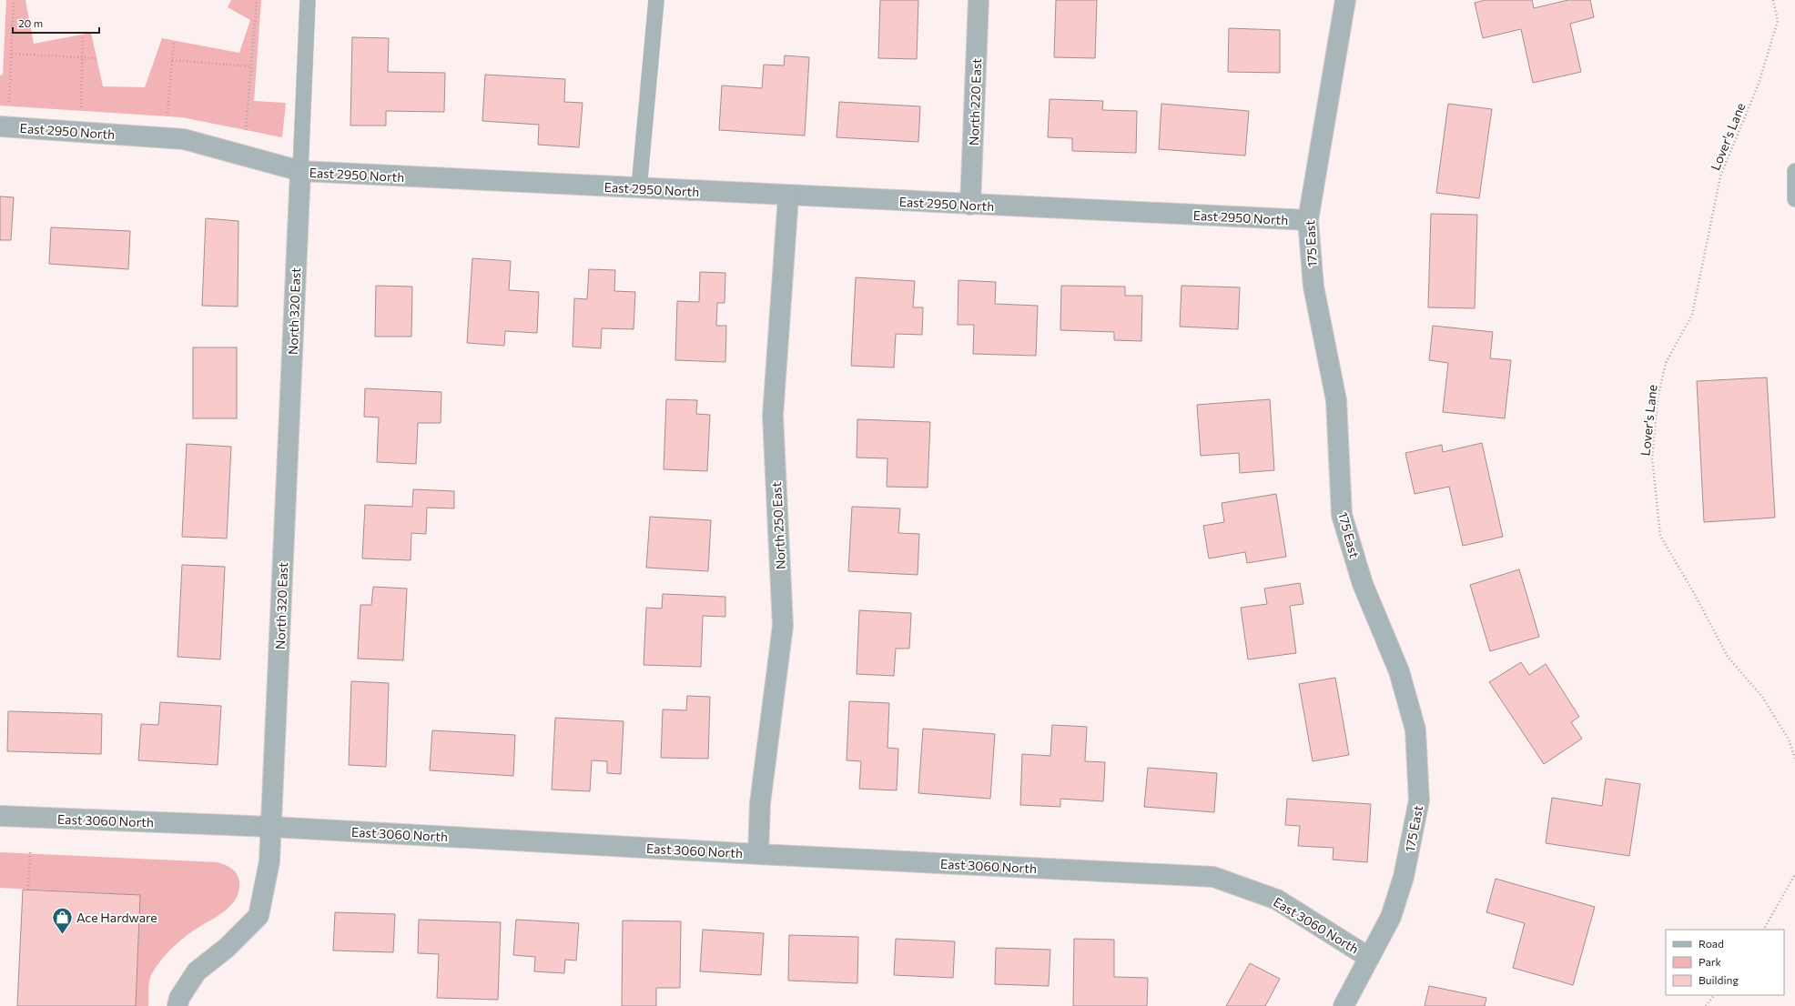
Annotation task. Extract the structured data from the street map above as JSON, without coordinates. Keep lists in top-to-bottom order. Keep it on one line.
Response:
{"streets":{"street":["North 220 East","East 2950 North","175 East","North 320 East","North 250 East","East 3060 North"],"path":["Lover's Lane"]},"crossings":[["North 220 East","East 2950 North"],["East 2950 North","175 East"],["East 2950 North","North 320 East"],["East 2950 North","North 250 East"],["175 East","East 3060 North"],["North 320 East","East 3060 North"],["North 250 East","East 3060 North"]],"places":{"shop":["Ace Hardware"]},"legend":["Road","Park","Building"],"scale_bar":"20 m"}
